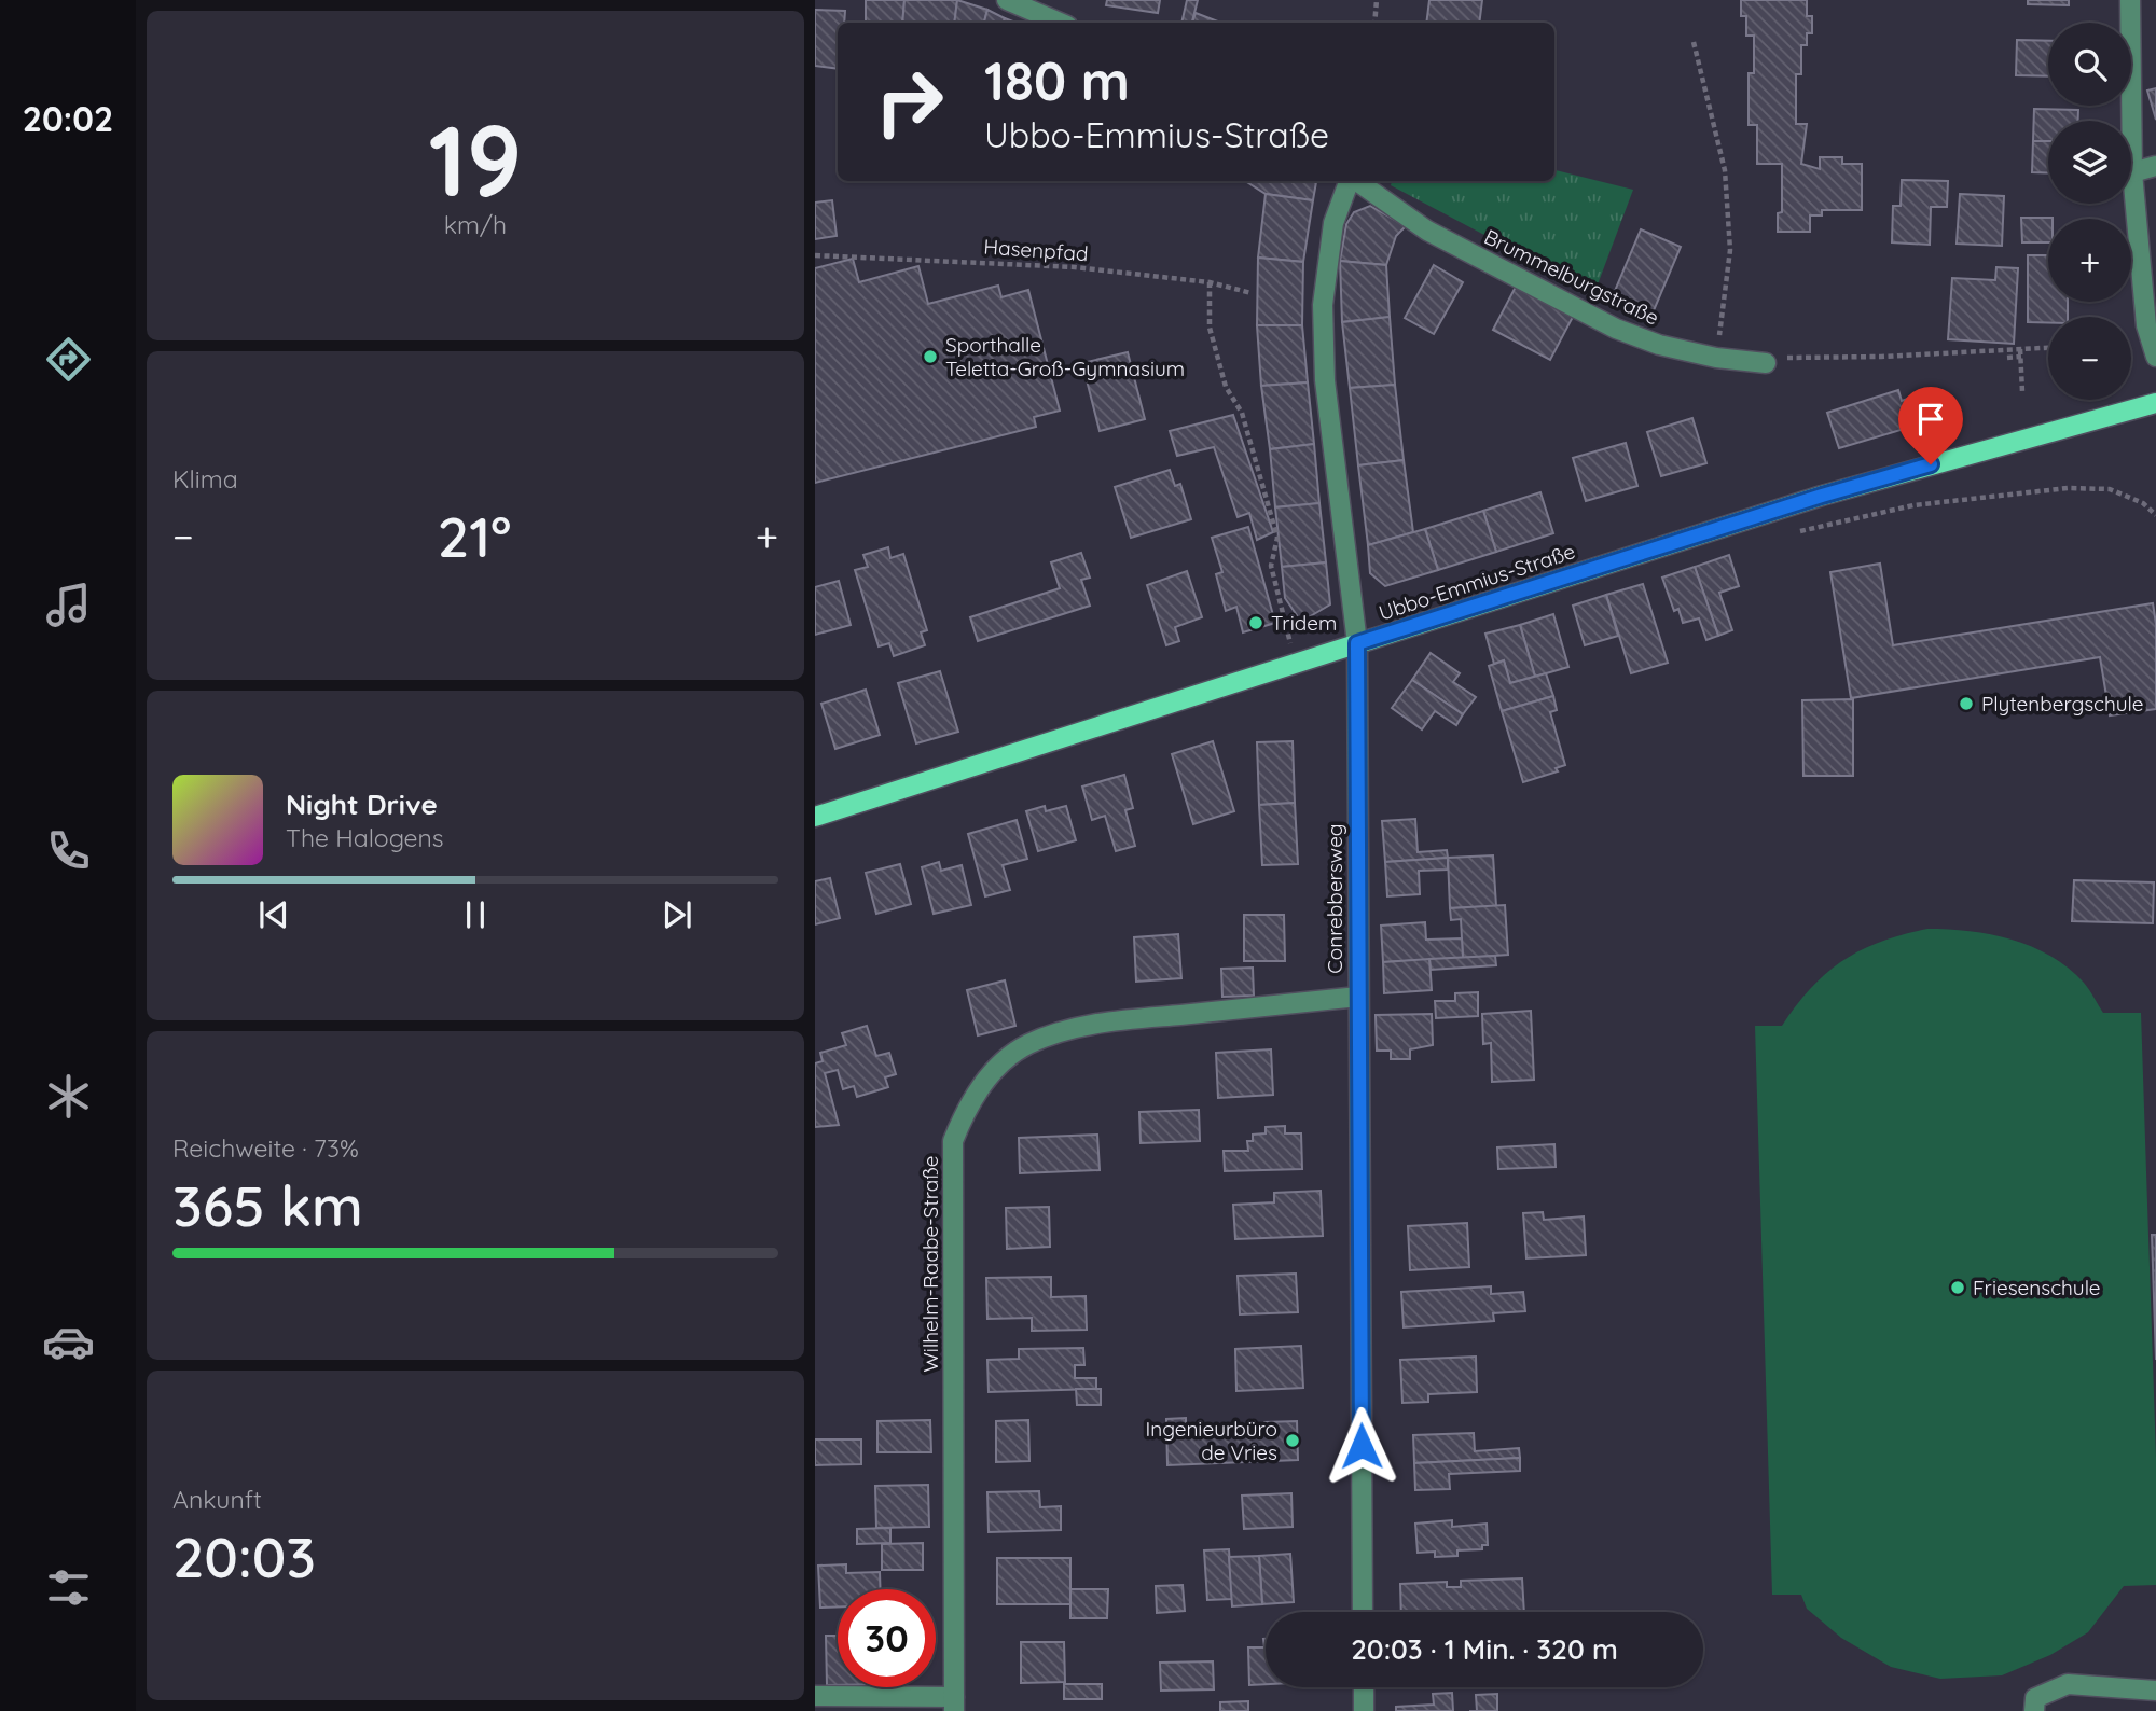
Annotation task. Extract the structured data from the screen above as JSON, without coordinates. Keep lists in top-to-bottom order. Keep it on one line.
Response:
{"streets":{"main road":["Ubbo-Emmius-Straße"],"street":["Brummelburgstraße","Conrebbersweg","Wilhelm-Raabe-Straße"],"path":["Hasenpfad"]},"crossings":[["Ubbo-Emmius-Straße","Conrebbersweg"],["Conrebbersweg","Wilhelm-Raabe-Straße"]],"places":["Sporthalle Teletta-Groß-Gymnasium","Tridem","Plytenbergschule","Friesenschule","Ingenieurbüro de Vries"],"page":{"tabs":"20:02","tile":[["19","km/h"],"Klima",["Reichweite · 73%","365 km"],["Ankunft","20:03"]],"map_buttons":["+","−"],"turn":["180 m","Ubbo-Emmius-Straße"],"heat":["−","21°","+"],"song":["Night Drive","The Halogens"],"limit":"30","trip":"20:03 · 1 Min. · 320 m"}}
